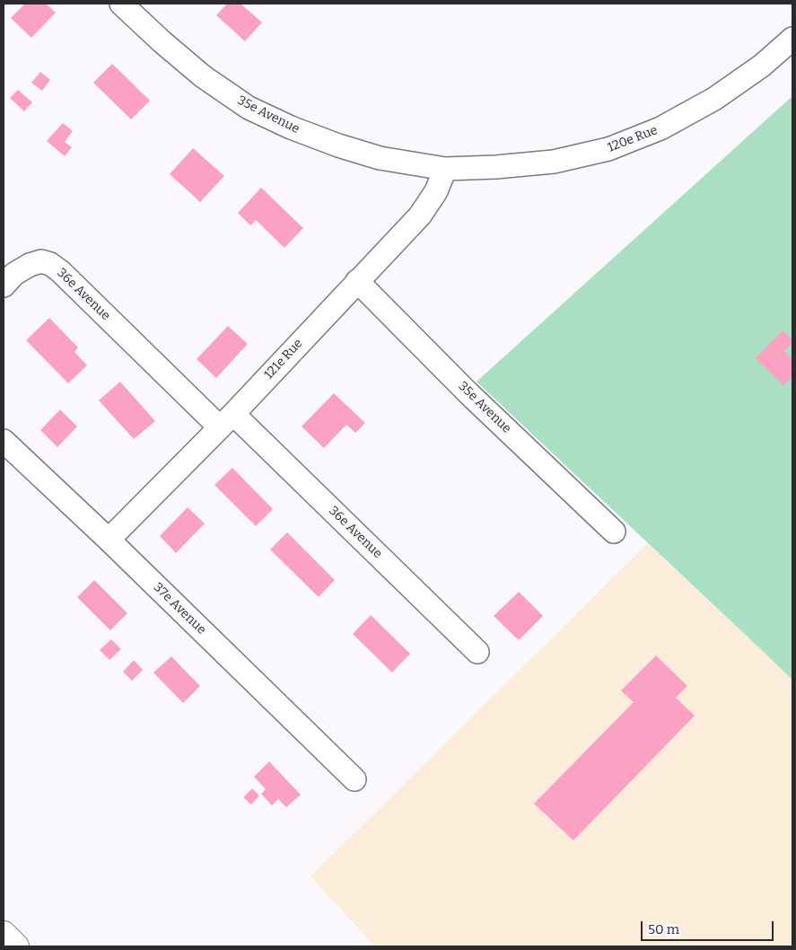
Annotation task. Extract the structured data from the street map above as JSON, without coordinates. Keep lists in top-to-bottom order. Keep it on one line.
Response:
{"streets":{"street":["35e Avenue","120e Rue","36e Avenue","121e Rue","37e Avenue"]},"crossings":[["35e Avenue","120e Rue"],["35e Avenue","121e Rue"],["120e Rue","121e Rue"],["36e Avenue","121e Rue"],["121e Rue","37e Avenue"]],"scale_bar":"50 m"}
